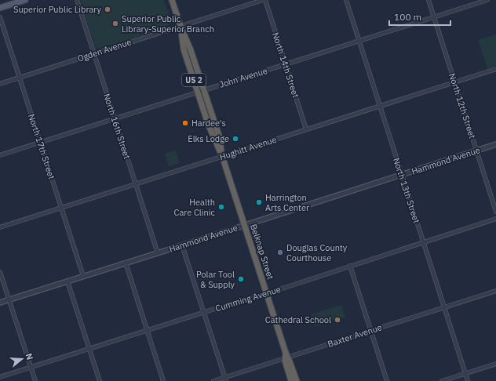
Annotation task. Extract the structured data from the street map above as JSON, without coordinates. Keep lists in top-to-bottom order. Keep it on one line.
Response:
{"streets":{"highway":["US 2","Belknap Street"],"street":["Ogden Avenue","North 14th Street","John Avenue","North 12th Street","North 16th Street","North 17th Street","Hughitt Avenue","Hammond Avenue","North 13th Street","Cumming Avenue","Baxter Avenue"]},"crossings":[["Ogden Avenue","North 14th Street"],["Ogden Avenue","North 16th Street"],["Ogden Avenue","North 17th Street"],["Ogden Avenue","Belknap Street"],["North 14th Street","John Avenue"],["North 14th Street","Hughitt Avenue"],["John Avenue","North 12th Street"],["John Avenue","North 16th Street"],["John Avenue","North 17th Street"],["John Avenue","North 13th Street"],["John Avenue","Belknap Street"],["North 12th Street","Hughitt Avenue"],["North 12th Street","Hammond Avenue"],["North 16th Street","Hughitt Avenue"],["North 16th Street","Hammond Avenue"],["North 17th Street","Hughitt Avenue"],["North 17th Street","Hammond Avenue"],["Hughitt Avenue","North 13th Street"],["Hughitt Avenue","Belknap Street"],["Hammond Avenue","North 13th Street"],["Hammond Avenue","Belknap Street"],["North 13th Street","Cumming Avenue"],["North 13th Street","Baxter Avenue"],["Belknap Street","Cumming Avenue"],["Belknap Street","Baxter Avenue"]],"places":["Superior Public Library","Superior Public Library-Superior Branch","Hardee's","Elks Lodge","Harrington Arts Center","Health Care Clinic","Douglas County Courthouse","Polar Tool & Supply","Cathedral School"],"scale_bar":"100 m","north":"right"}
